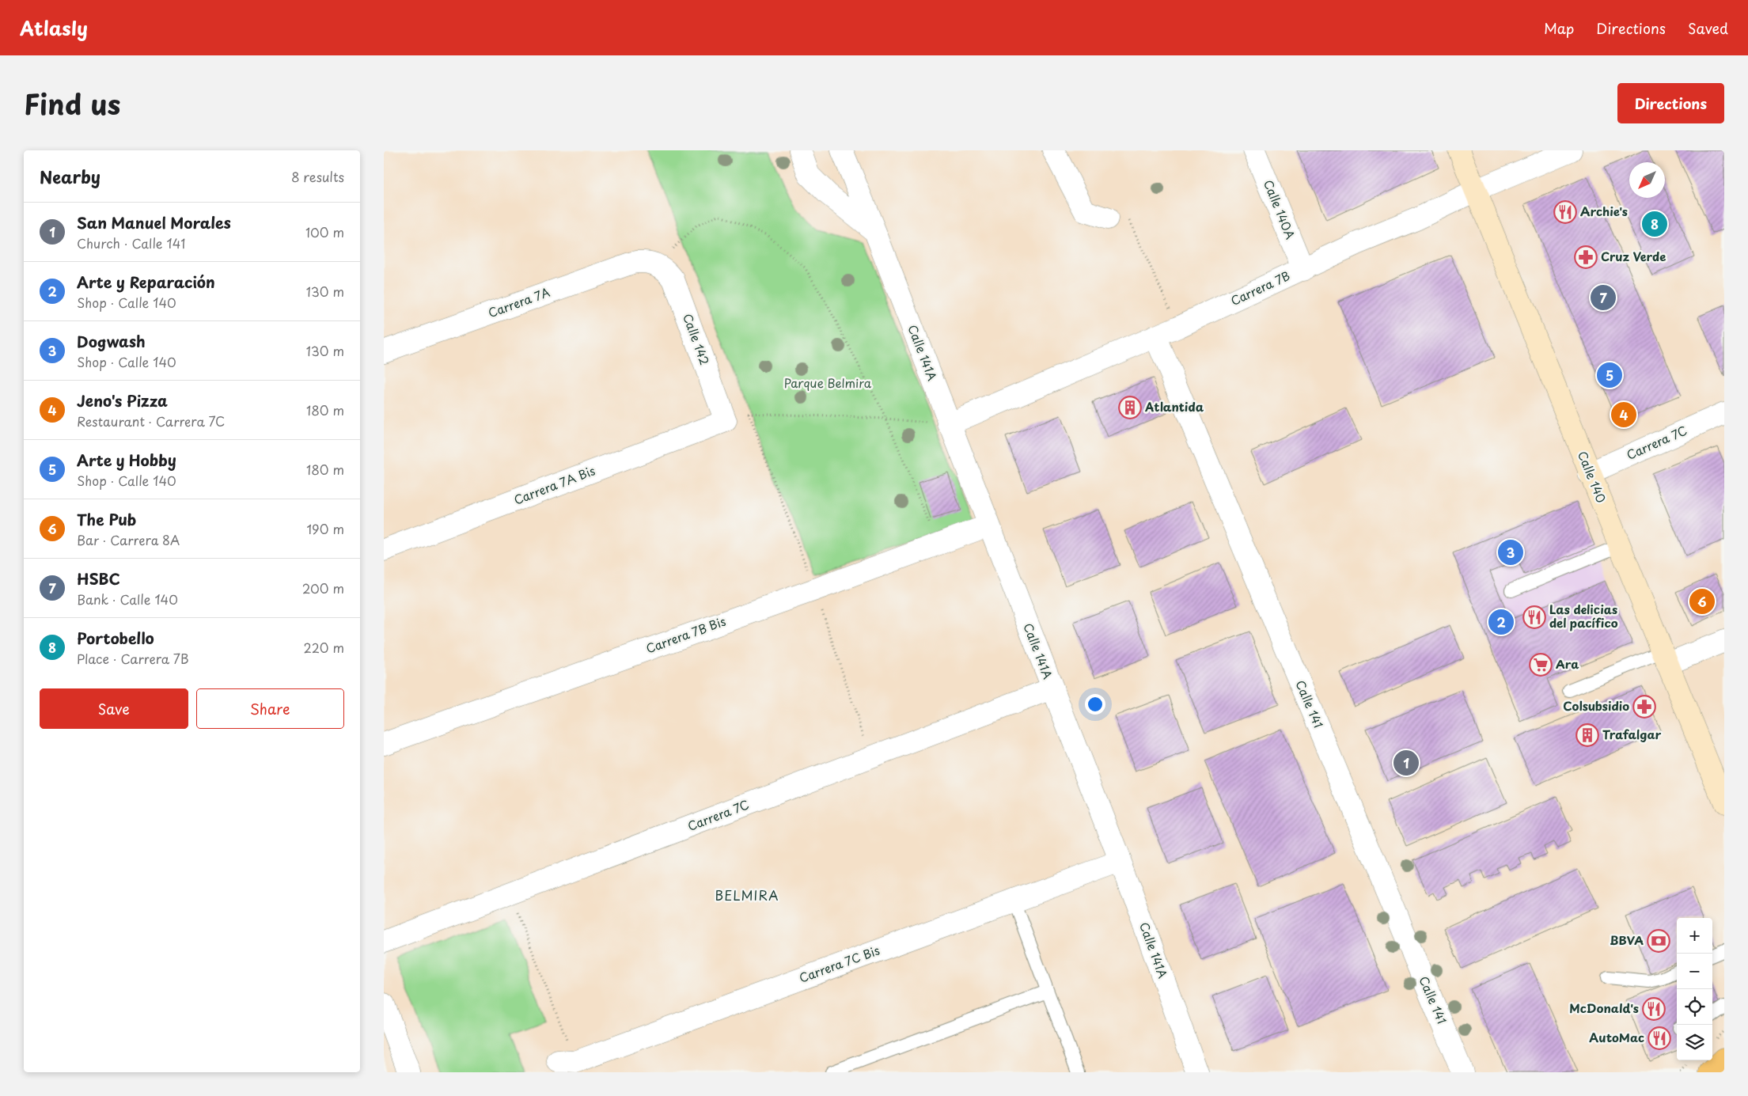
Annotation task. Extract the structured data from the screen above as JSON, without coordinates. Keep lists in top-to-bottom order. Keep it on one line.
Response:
{"streets":{"street":["Calle 140A","Carrera 7B","Carrera 7A","Calle 142","Calle 141A","Carrera 7C","Calle 140","Carrera 7A Bis","Carrera 7B Bis","Calle 141","Carrera 7C Bis"]},"crossings":[["Calle 140A","Carrera 7B"],["Carrera 7B","Calle 141A"],["Carrera 7B","Calle 140"],["Carrera 7B","Calle 141"],["Carrera 7A","Calle 142"],["Calle 142","Carrera 7A Bis"],["Calle 141A","Carrera 7C"],["Calle 141A","Carrera 7B Bis"],["Calle 141A","Carrera 7C Bis"],["Carrera 7C","Calle 140"]],"districts":["BELMIRA"],"parks":["Parque Belmira"],"places":{"restaurant":["Archie's","Las delicias del pacífico","McDonald's","AutoMac"],"pharmacy":["Cruz Verde","Colsubsidio"],"building":["Atlantida","Trafalgar"],"supermarket":["Ara"],"bank":["BBVA"]},"north":"bottom left","page":{"header":"Atlasly","nav":["Map","Directions","Saved"],"title":"Find us","buttons":["Directions",["Save","Share"]],"heading":["Nearby","8 results"],"list":[{"mark":"1","name":"San Manuel Morales","note":"Church · Calle 141","value":"100 m"},{"mark":"2","name":"Arte y Reparación","note":"Shop · Calle 140","value":"130 m"},{"mark":"3","name":"Dogwash","note":"Shop · Calle 140","value":"130 m"},{"mark":"4","name":"Jeno's Pizza","note":"Restaurant · Carrera 7C","value":"180 m"},{"mark":"5","name":"Arte y Hobby","note":"Shop · Calle 140","value":"180 m"},{"mark":"6","name":"The Pub","note":"Bar · Carrera 8A","value":"190 m"},{"mark":"7","name":"HSBC","note":"Bank · Calle 140","value":"200 m"},{"mark":"8","name":"Portobello","note":"Place · Carrera 7B","value":"220 m"}],"pins":["8","7","5","4","3","6","2","1"],"map_buttons":["+","−"]}}
